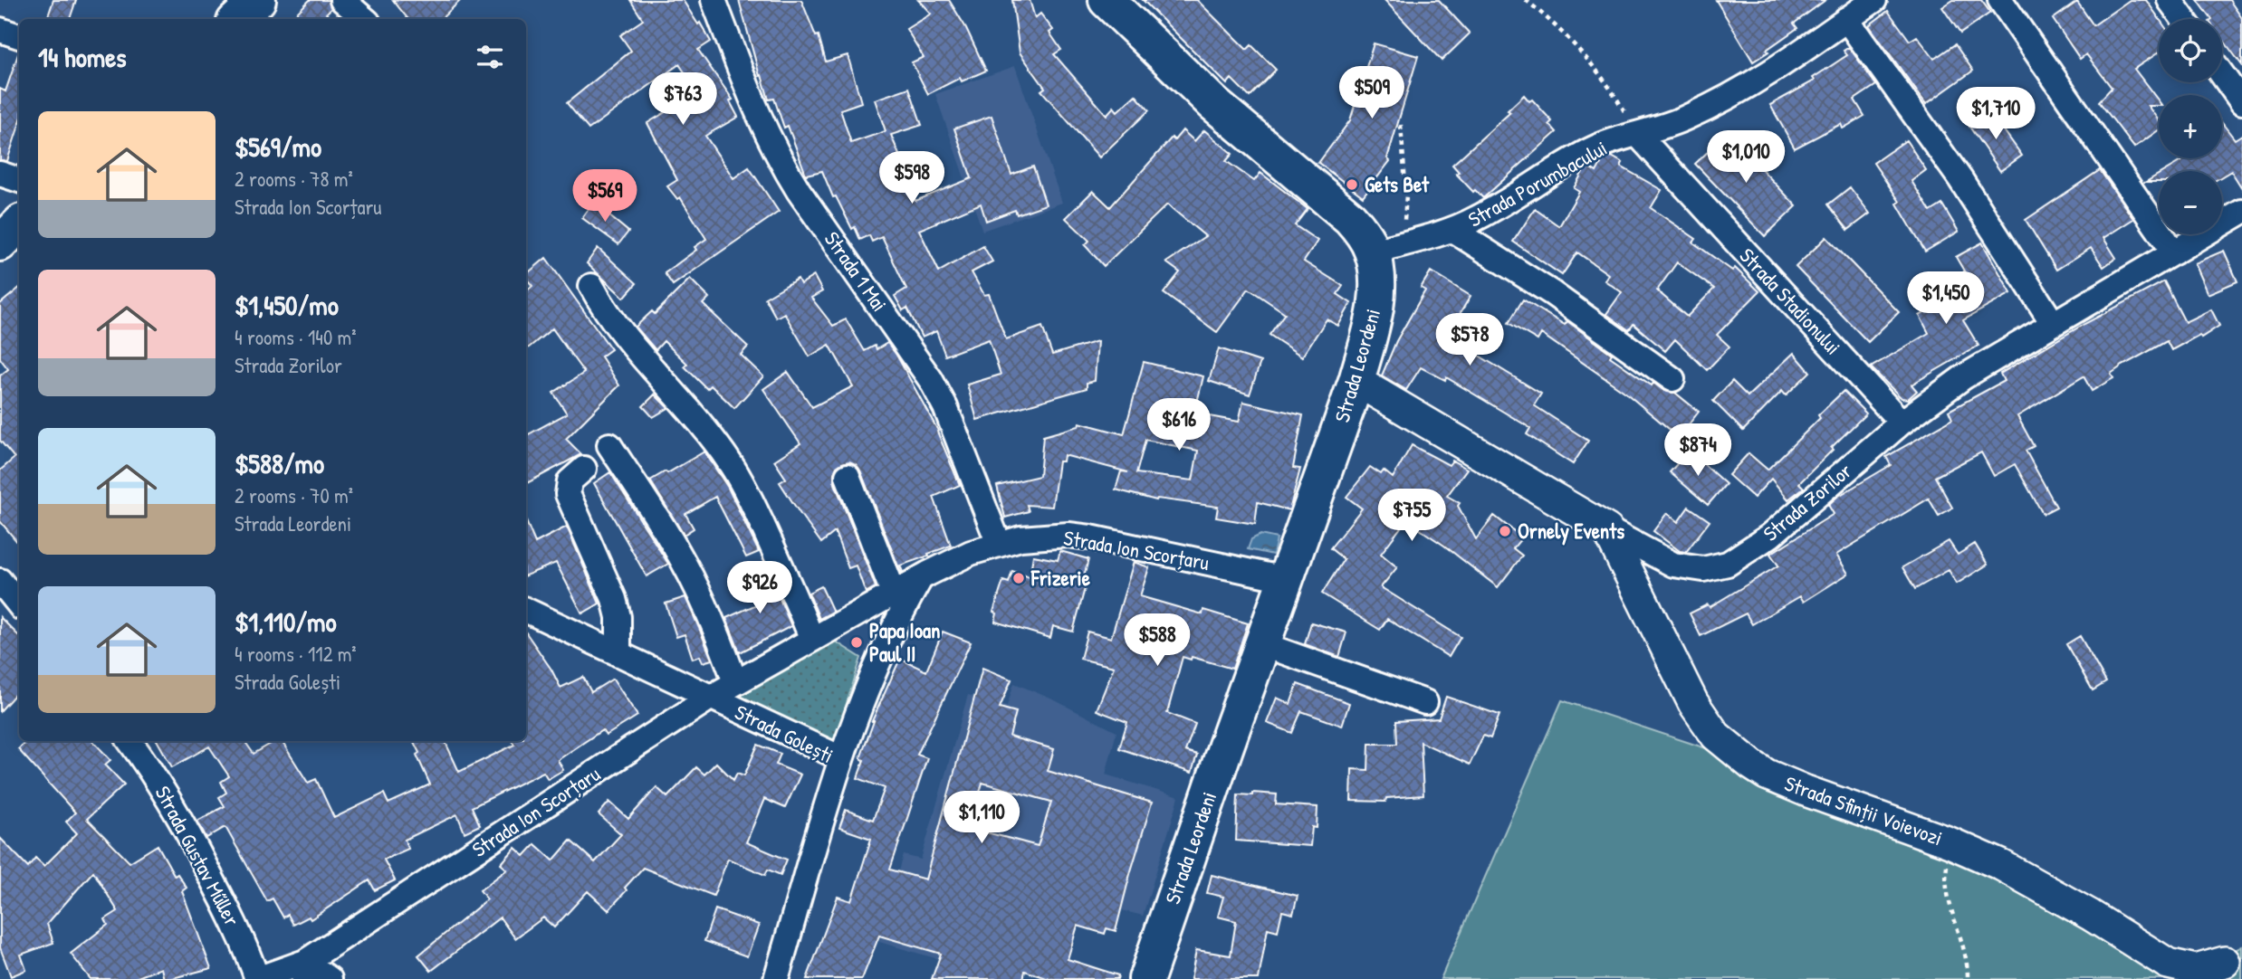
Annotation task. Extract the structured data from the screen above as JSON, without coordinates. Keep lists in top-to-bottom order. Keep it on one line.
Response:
{"streets":{"main road":["Strada Leordeni"],"street":["Strada Porumbacului","Strada 1 Mai","Strada Stadionului","Strada Zorilor","Strada Ion Scorțaru","Strada Golești","Strada Sfinții Voievozi","Strada Gustav Műller"]},"crossings":[["Strada Porumbacului","Strada Stadionului"],["Strada Porumbacului","Strada Leordeni"],["Strada 1 Mai","Strada Ion Scorțaru"],["Strada Stadionului","Strada Zorilor"],["Strada Leordeni","Strada Zorilor"],["Strada Leordeni","Strada Ion Scorțaru"],["Strada Zorilor","Strada Sfinții Voievozi"],["Strada Ion Scorțaru","Strada Golești"],["Strada Ion Scorțaru","Strada Gustav Műller"]],"places":["Gets Bet","Ornely Events","Frizerie","Papa Ioan Paul II"],"page":{"map_buttons":["+","−"],"heading":"14 homes","price":["$509","$763","$1,710","$1,010","$598","$569","$1,450","$578","$616","$874","$755","$926","$588","$1,110"],"list":[{"name":"$569/mo","note":"2 rooms · 78 m² · Strada Ion Scorțaru"},{"name":"$1,450/mo","note":"4 rooms · 140 m² · Strada Zorilor"},{"name":"$588/mo","note":"2 rooms · 70 m² · Strada Leordeni"},{"name":"$1,110/mo","note":"4 rooms · 112 m² · Strada Golești"}]}}
